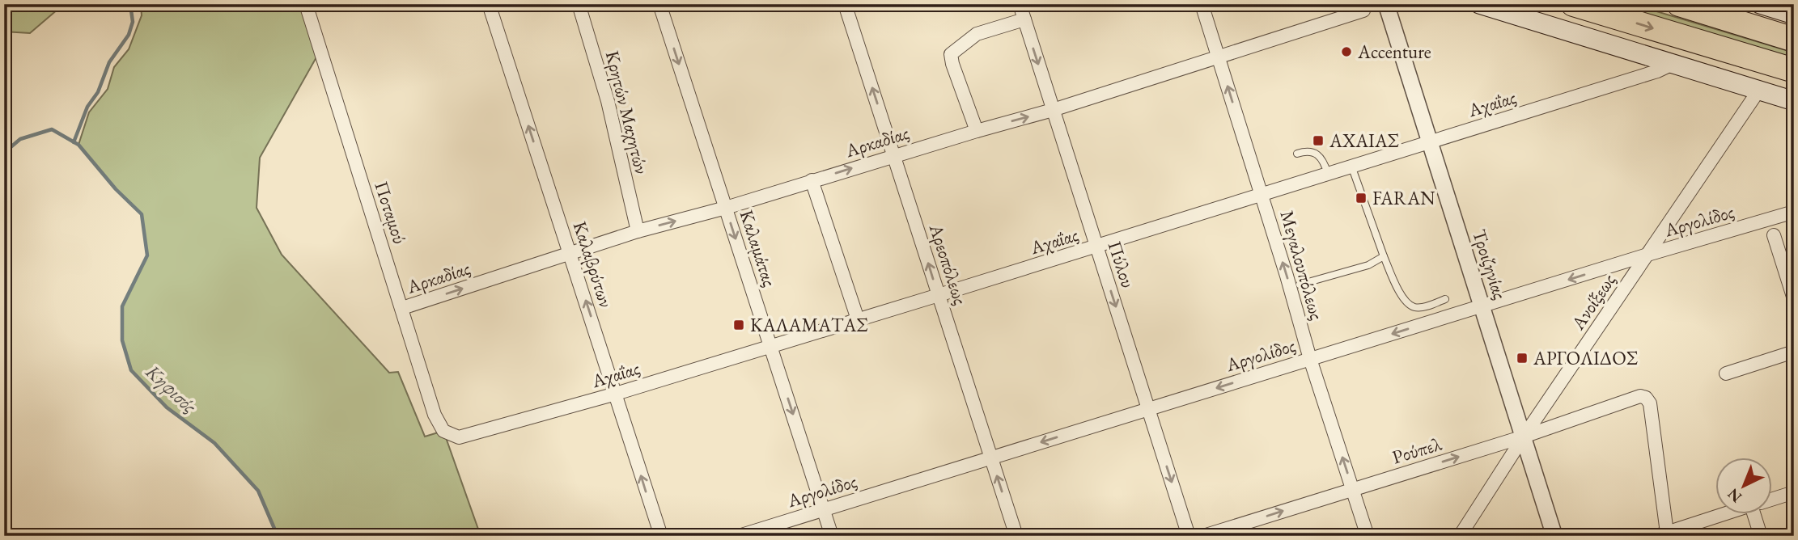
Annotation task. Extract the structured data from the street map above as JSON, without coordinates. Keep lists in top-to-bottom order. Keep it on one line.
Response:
{"streets":{"street":["Αχαΐας","Κρητών Μαχητών","Αρκαδίας","Ποταμού","Αργολίδος","Καλαμάτας","Καλαβρύτων","Αρεοπόλεως","Πύλου","Τροιζηνίας","Μεγαλουπόλεως","Ανοίξεως","Ρούπελ"]},"crossings":[["Αχαΐας","Ποταμού"],["Αχαΐας","Καλαμάτας"],["Αχαΐας","Καλαβρύτων"],["Αχαΐας","Αρεοπόλεως"],["Αχαΐας","Πύλου"],["Αχαΐας","Τροιζηνίας"],["Αχαΐας","Μεγαλουπόλεως"],["Κρητών Μαχητών","Αρκαδίας"],["Αρκαδίας","Ποταμού"],["Αρκαδίας","Καλαμάτας"],["Αρκαδίας","Καλαβρύτων"],["Αρκαδίας","Αρεοπόλεως"],["Αρκαδίας","Πύλου"],["Αρκαδίας","Μεγαλουπόλεως"],["Αργολίδος","Καλαμάτας"],["Αργολίδος","Αρεοπόλεως"],["Αργολίδος","Πύλου"],["Αργολίδος","Τροιζηνίας"],["Αργολίδος","Μεγαλουπόλεως"],["Αργολίδος","Ανοίξεως"],["Τροιζηνίας","Ανοίξεως"],["Τροιζηνίας","Ρούπελ"],["Μεγαλουπόλεως","Ρούπελ"],["Ανοίξεως","Ρούπελ"]],"one_way":["Αρκαδίας","Αργολίδος","Καλαμάτας","Καλαβρύτων","Πύλου","Μεγαλουπόλεως","Ρούπελ"],"water":["Κηφισός"],"places":{"other":["Accenture"],"transit":["AXAΙΑΣ","FARAN","ΚΑΛΑΜΑΤΑΣ","ΑΡΓΟΛΙΔΟΣ"]},"north":"bottom left"}
